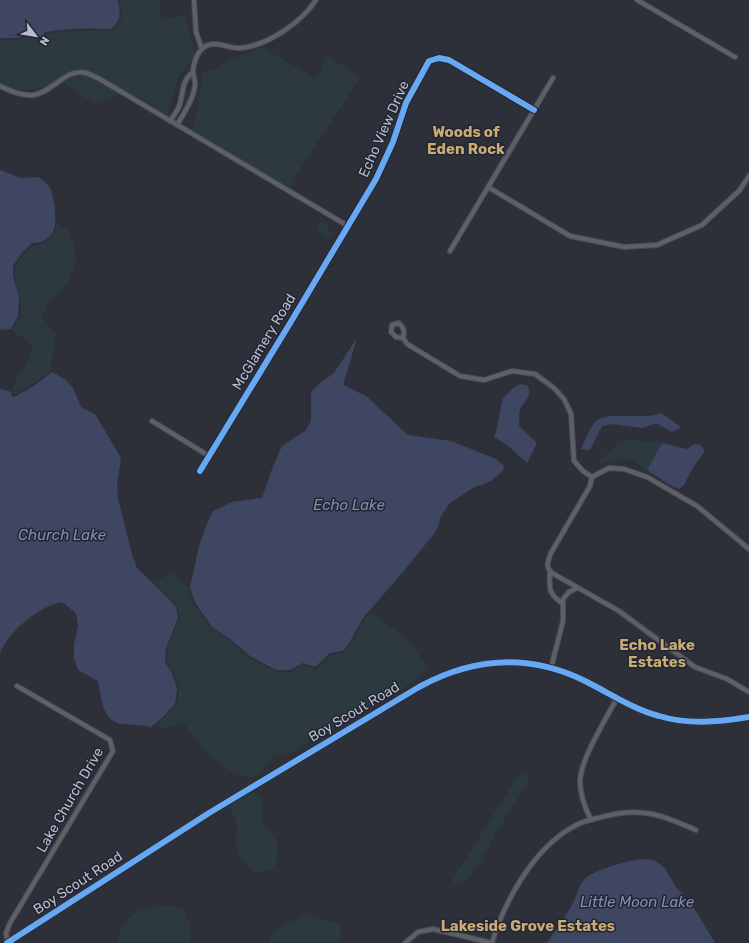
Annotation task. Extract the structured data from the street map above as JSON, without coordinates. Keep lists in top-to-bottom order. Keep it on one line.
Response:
{"streets":{"street":["Echo View Drive","McGlamery Road","Boy Scout Road","Lake Church Drive"]},"crossings":[["Echo View Drive","McGlamery Road"],["Boy Scout Road","Lake Church Drive"]],"districts":["Woods of Eden Rock","Echo Lake Estates","Lakeside Grove Estates"],"water":["Echo Lake","Church Lake","Little Moon Lake"],"north":"bottom right"}
